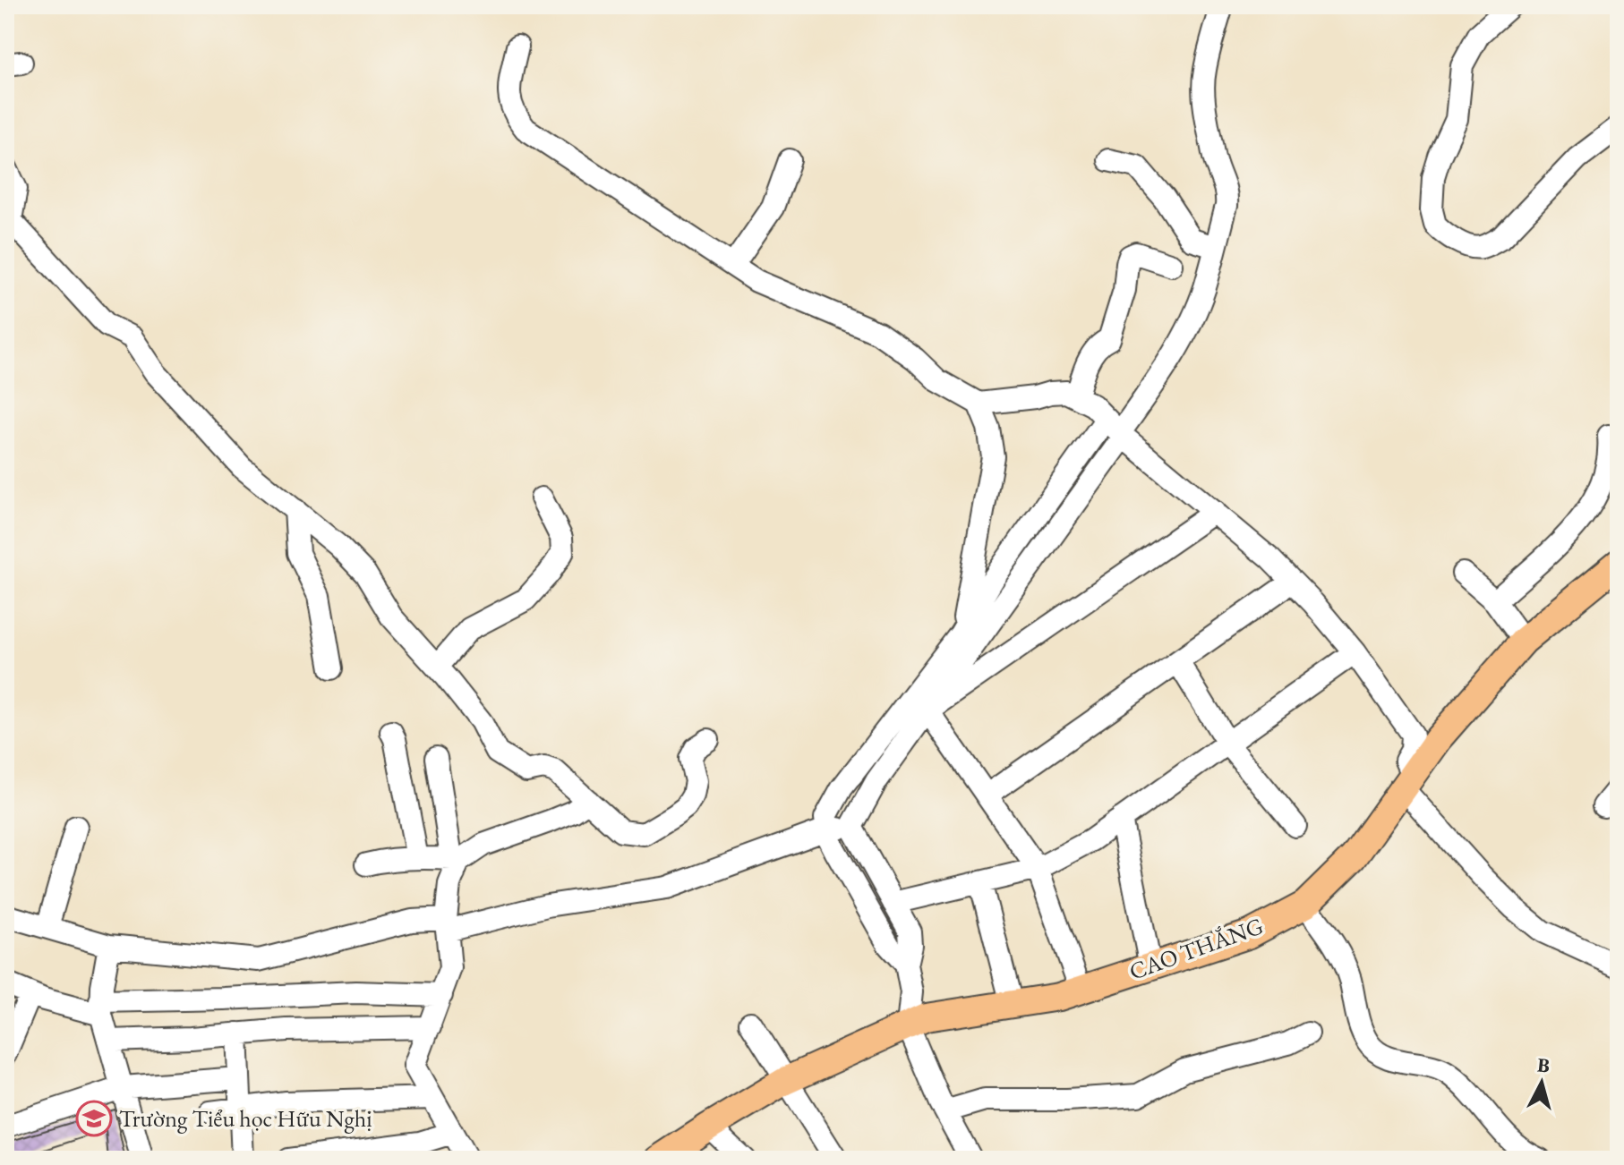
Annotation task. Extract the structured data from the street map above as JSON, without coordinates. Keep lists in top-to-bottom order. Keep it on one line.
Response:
{"streets":{"main road":["CAO THẮNG"]},"places":{"school or university":["Trường Tiểu học Hữu Nghị"]},"north":"top"}
